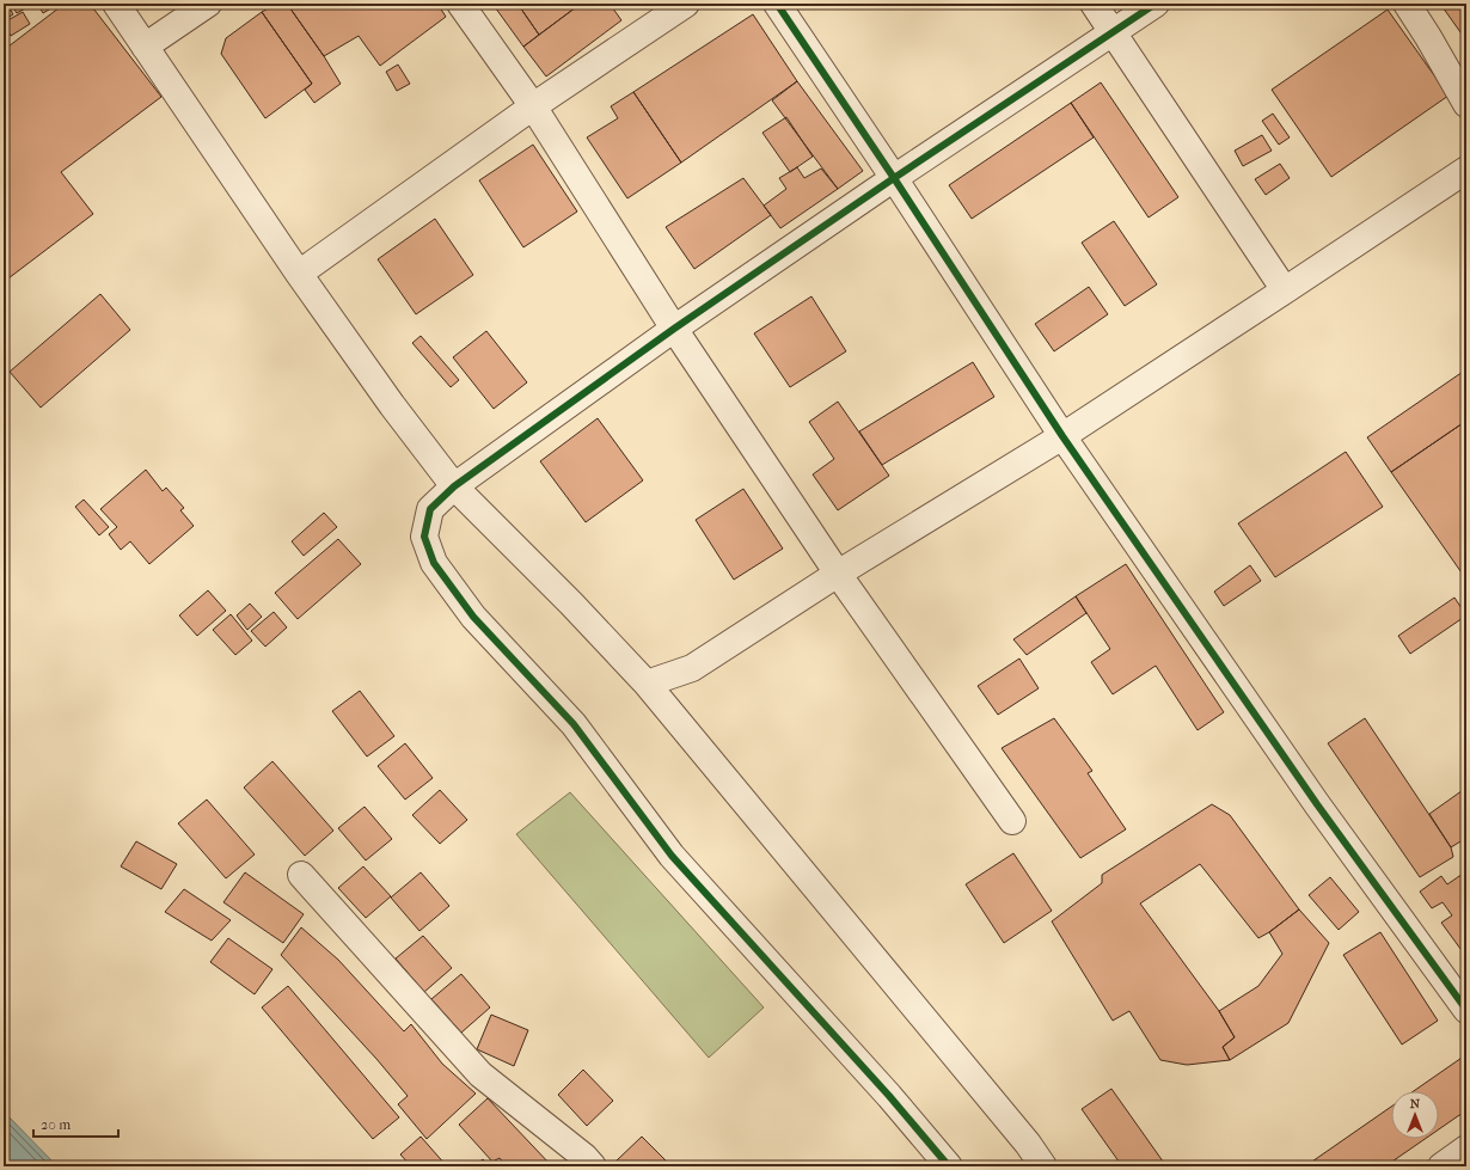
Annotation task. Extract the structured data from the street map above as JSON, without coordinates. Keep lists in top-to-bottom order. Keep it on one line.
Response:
{"scale_bar":"20 m","north":"top"}
